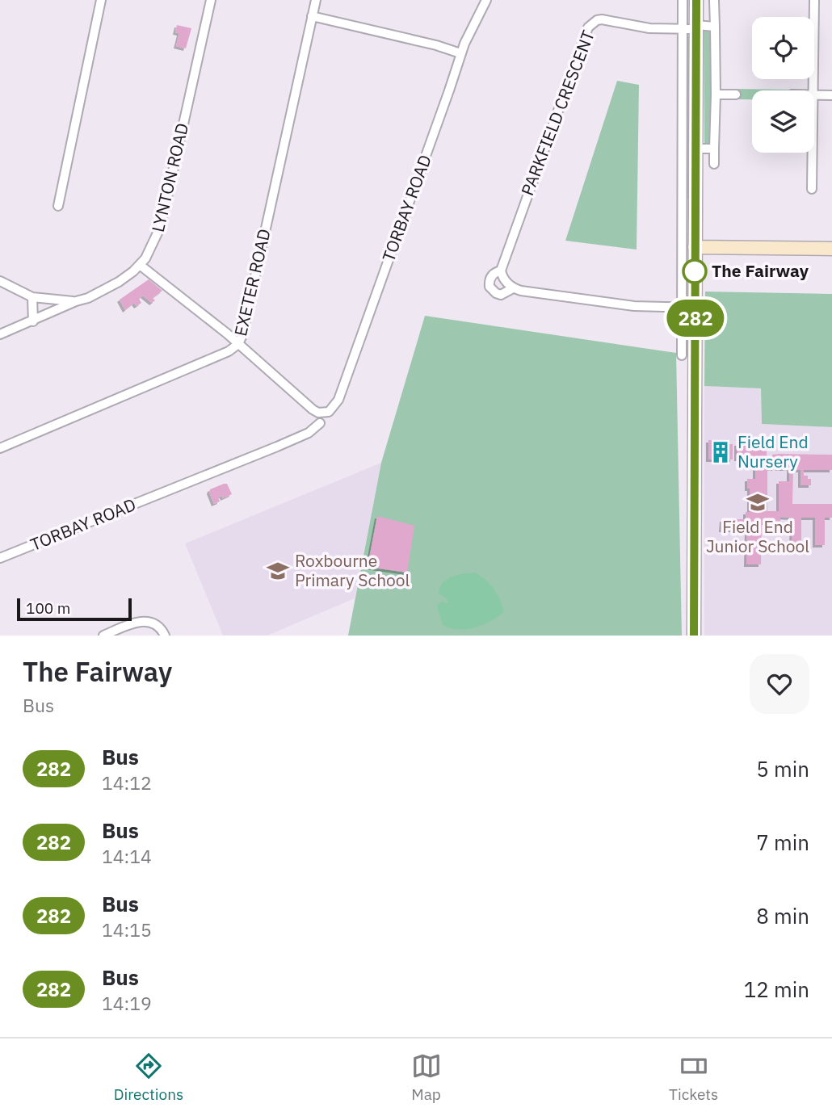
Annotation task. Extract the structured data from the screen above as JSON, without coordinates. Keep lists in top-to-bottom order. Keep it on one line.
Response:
{"streets":{"street":["PARKFIELD CRESCENT","LYNTON ROAD","TORBAY ROAD","EXETER ROAD"]},"crossings":[["TORBAY ROAD","EXETER ROAD"]],"places":{"other":["The Fairway"],"building":["Field End Nursery"],"school or university":["Field End Junior School","Roxbourne Primary School"]},"lines":["bus line 282"],"scale_bar":"100 m","page":{"on_map":"282","scale":"100 m","heading":["The Fairway","Bus"],"list":[{"mark":"282","name":"Bus","note":"14:12","value":"5 min"},{"mark":"282","name":"Bus","note":"14:14","value":"7 min"},{"mark":"282","name":"Bus","note":"14:15","value":"8 min"},{"mark":"282","name":"Bus","note":"14:19","value":"12 min"}],"tabs":["Directions","Map","Tickets"]}}
